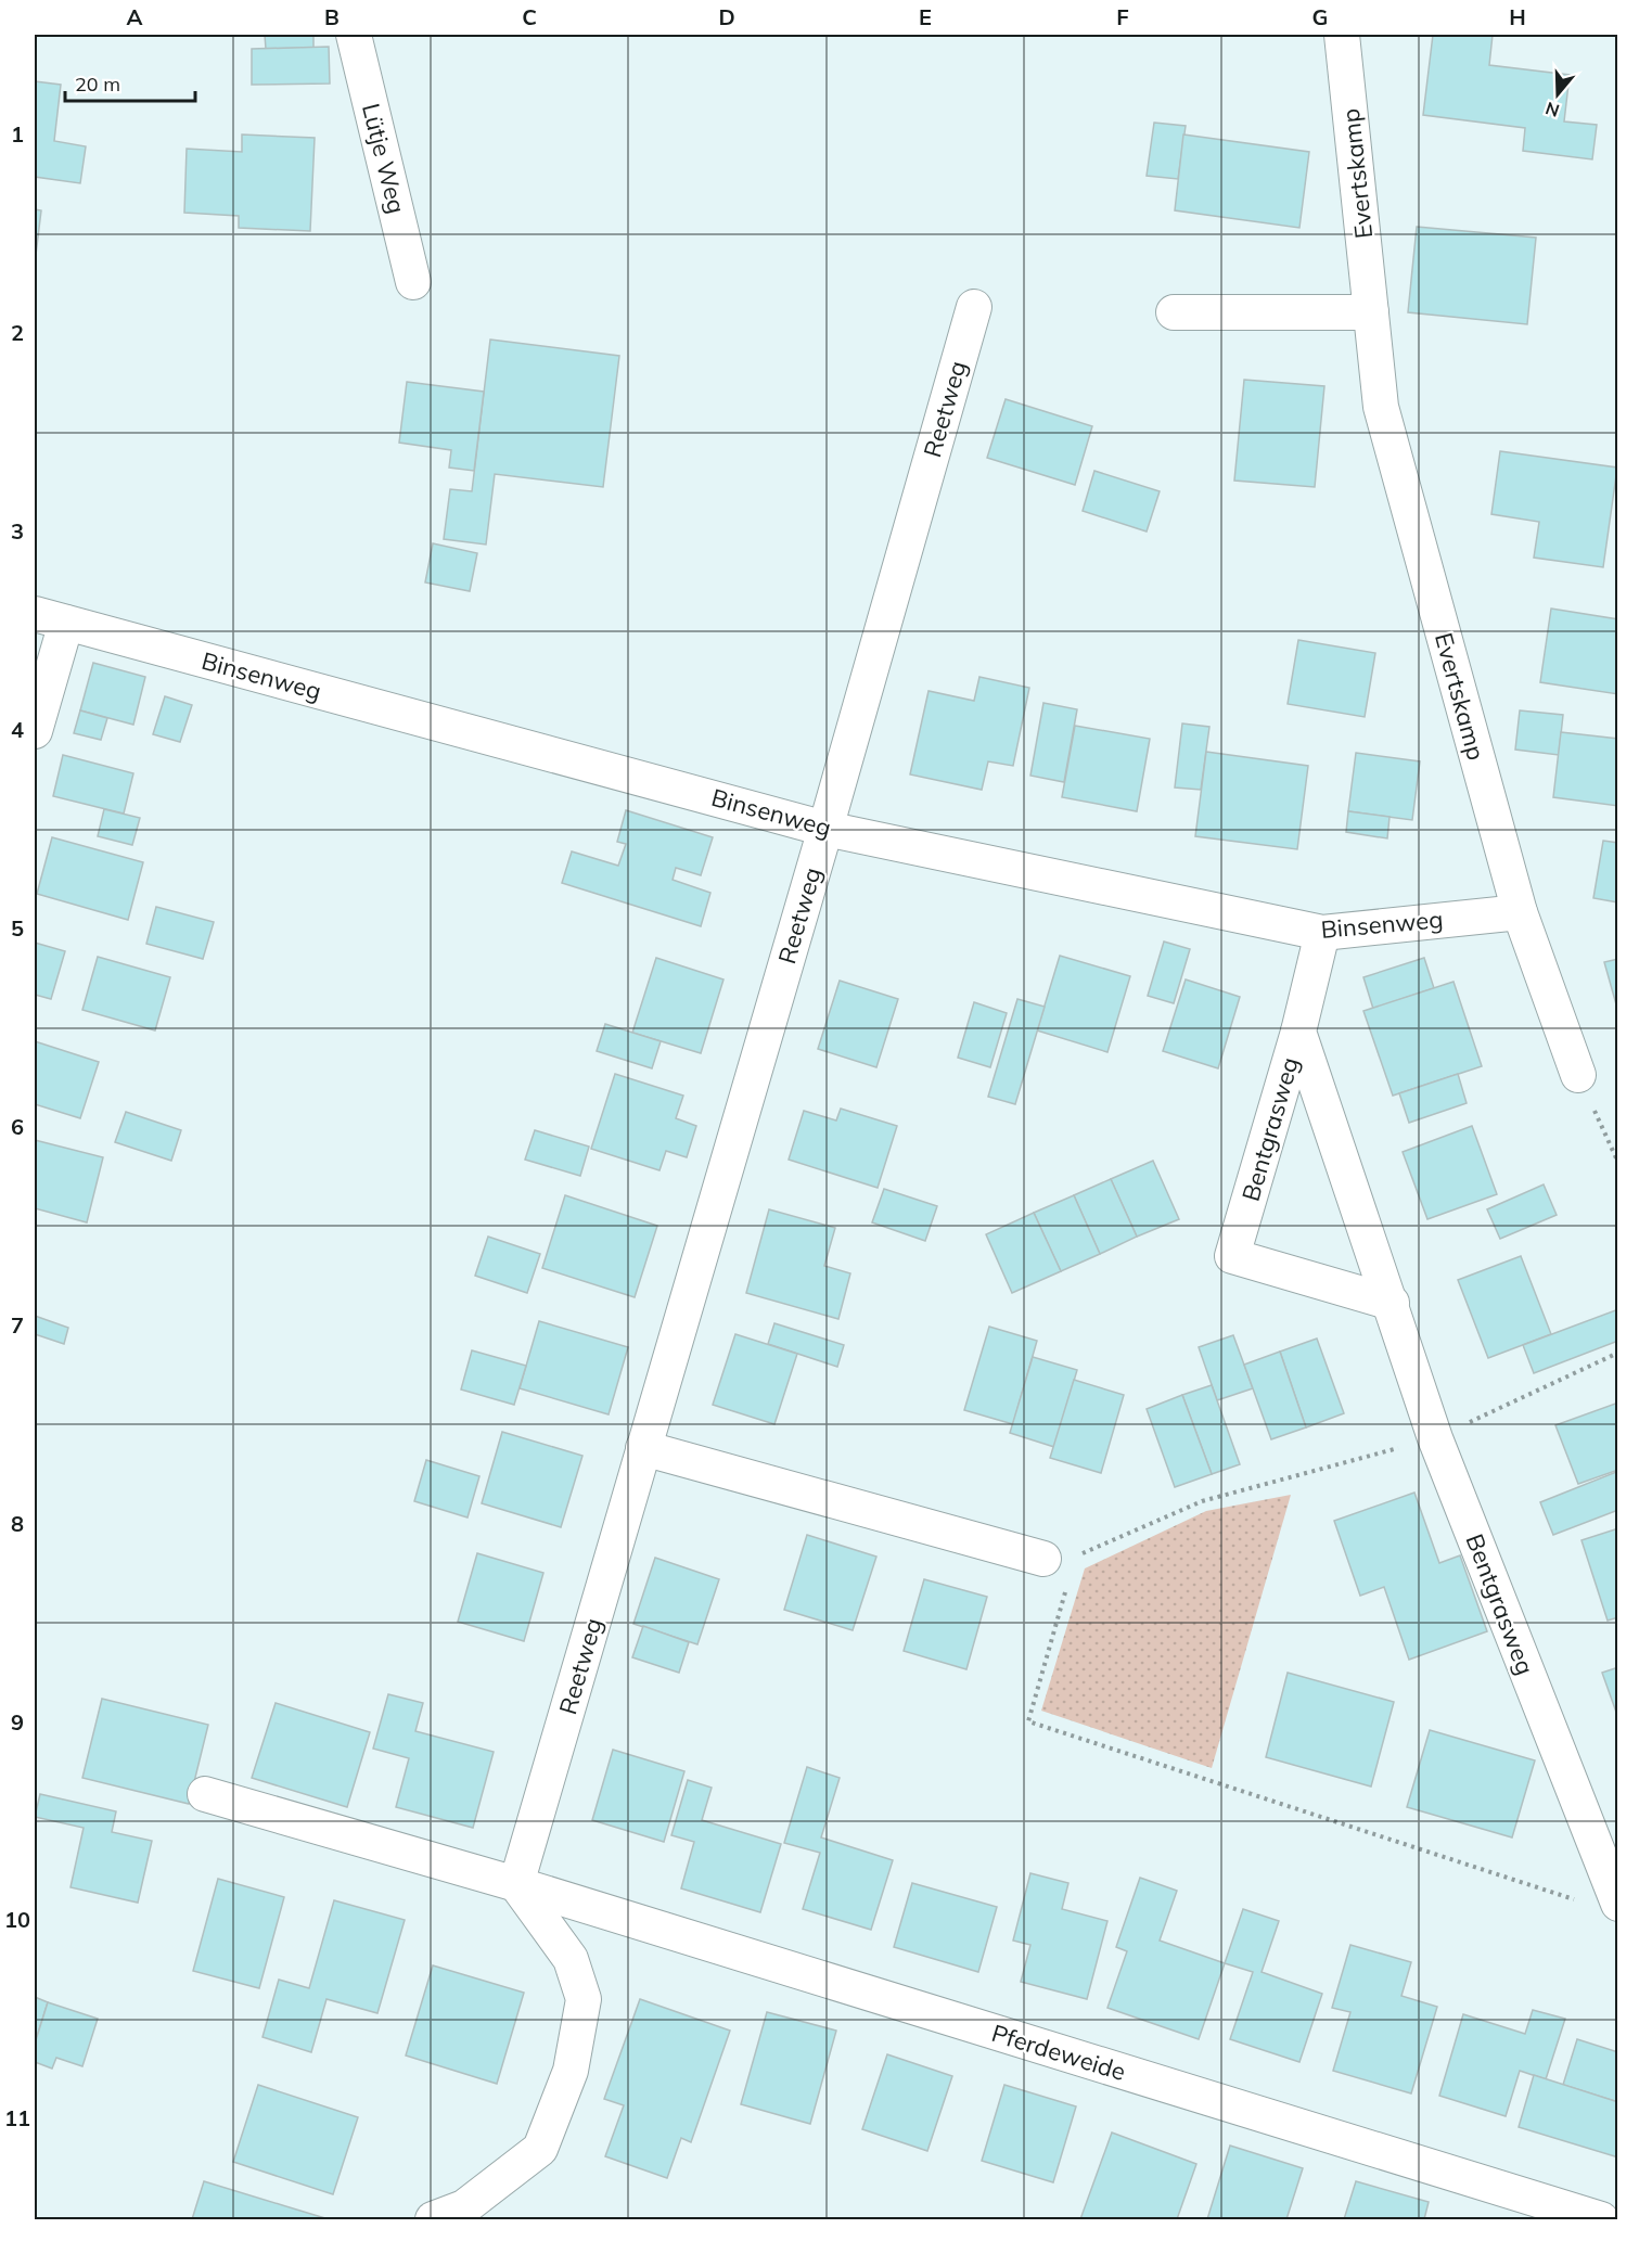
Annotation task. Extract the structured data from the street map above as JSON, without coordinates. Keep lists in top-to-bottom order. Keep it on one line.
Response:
{"streets":{"street":["Lütje Weg","Evertskamp","Reetweg","Binsenweg","Bentgrasweg","Pferdeweide"]},"crossings":[["Evertskamp","Binsenweg"],["Reetweg","Binsenweg"],["Reetweg","Pferdeweide"],["Binsenweg","Bentgrasweg"]],"scale_bar":"20 m","north":"bottom","grid":{"columns":["A","B","C","D","E","F","G","H"],"rows":["1","2","3","4","5","6","7","8","9","10","11"]}}
